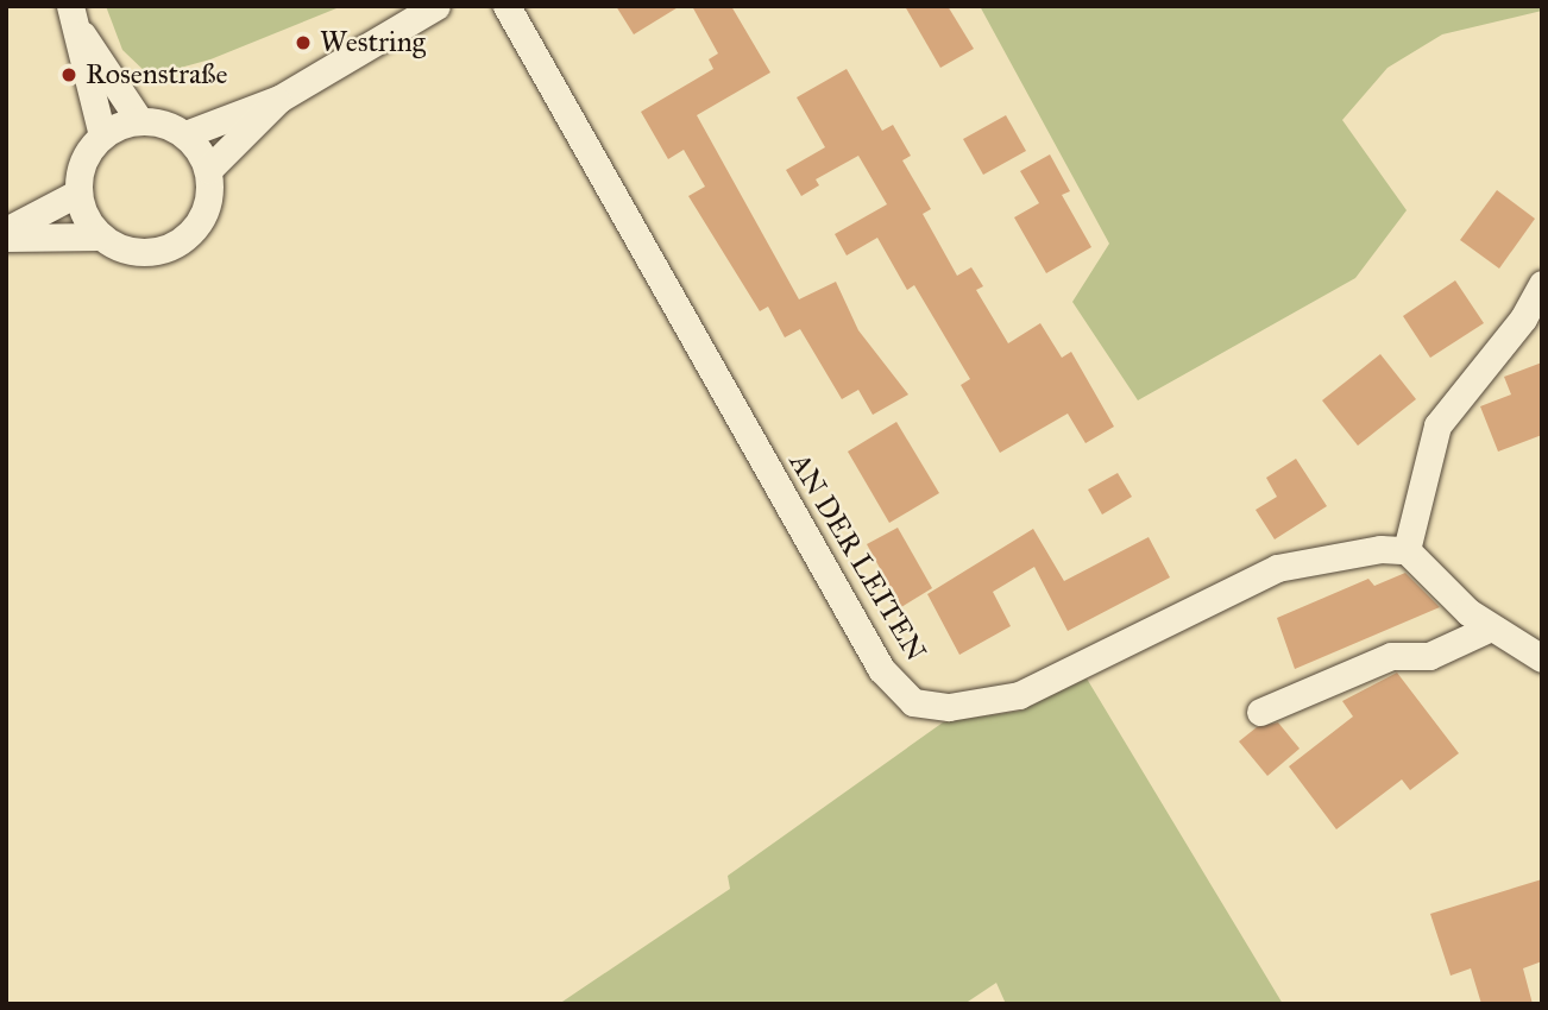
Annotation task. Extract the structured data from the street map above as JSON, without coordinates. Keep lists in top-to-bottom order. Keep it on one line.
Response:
{"streets":{"street":["AN DER LEITEN"]},"places":["Westring","Rosenstraße"]}
